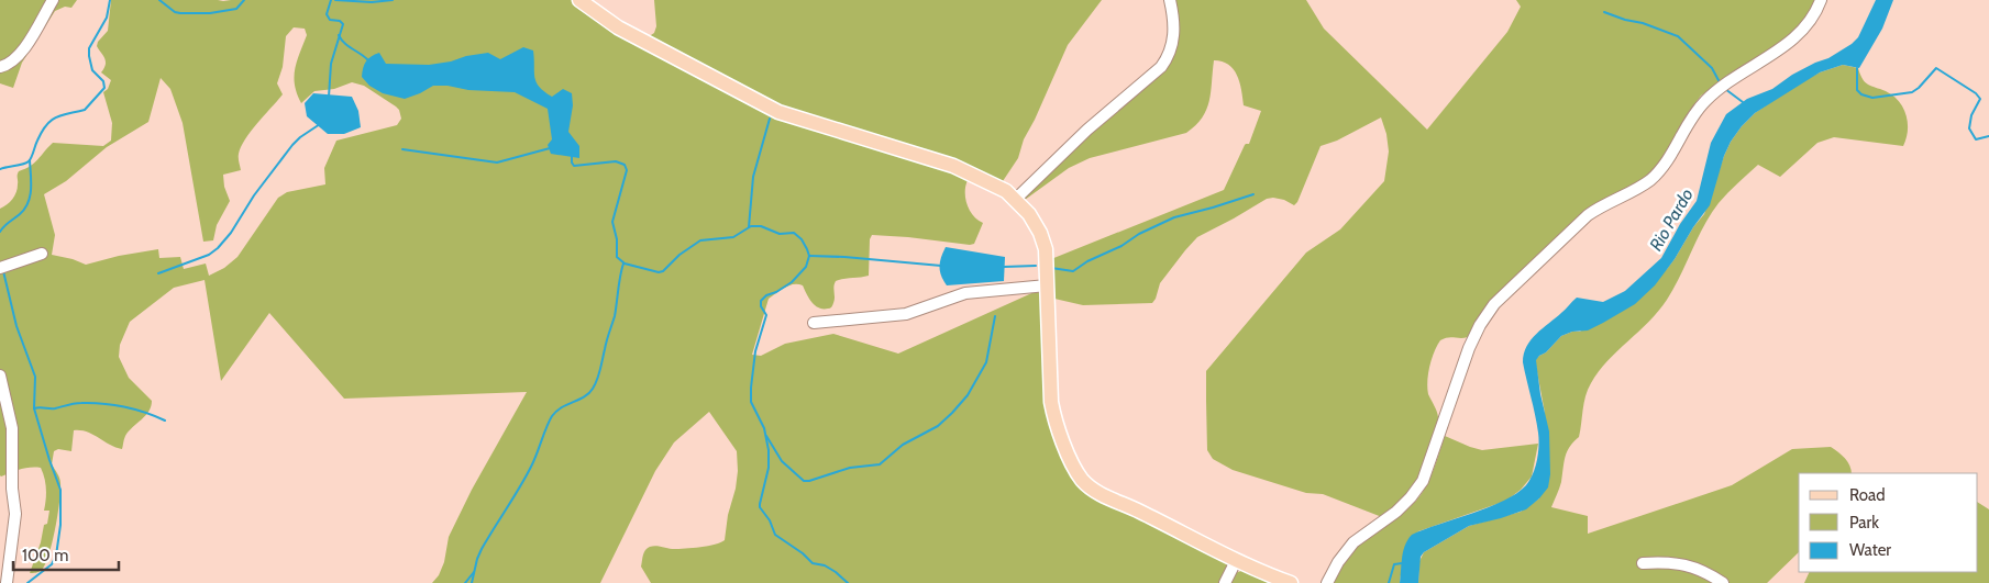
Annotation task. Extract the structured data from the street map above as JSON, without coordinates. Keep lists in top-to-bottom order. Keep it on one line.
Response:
{"water":["Rio Pardo"],"legend":["Road","Park","Water"],"scale_bar":"100 m"}
